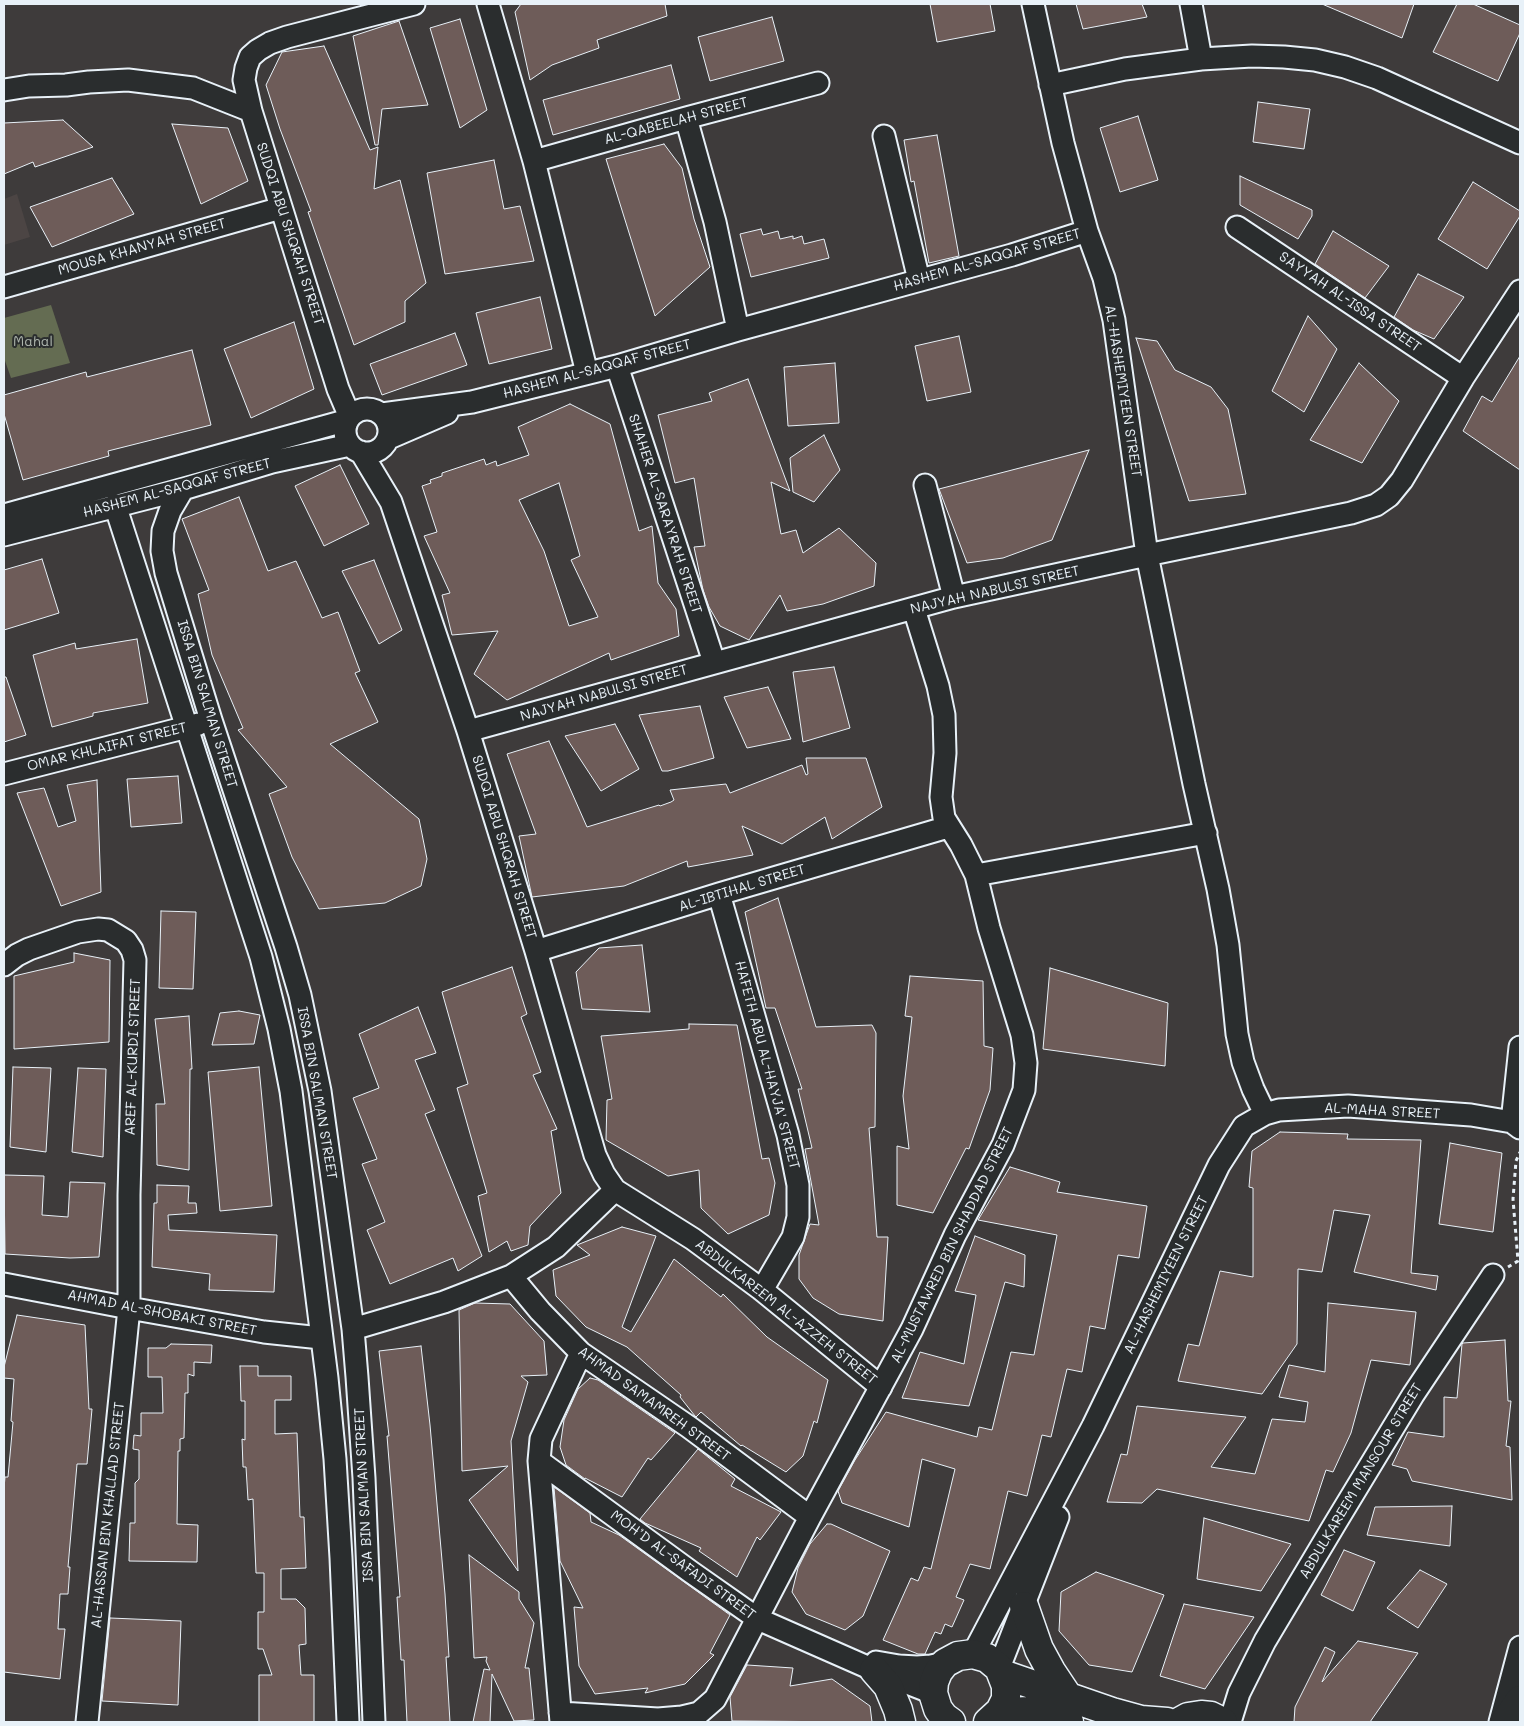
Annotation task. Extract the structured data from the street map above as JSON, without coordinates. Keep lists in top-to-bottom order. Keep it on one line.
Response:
{"streets":{"street":["AL-QABEELAH STREET","SUDQI ABU SHQRAH STREET","MOUSA KHANYAH STREET","HASHEM AL-SAQQAF STREET","SAYYAH AL-ISSA STREET","AL-HASHEMIYEEN STREET","SHAHER AL-SARAYRAH STREET","NAJYAH NABULSI STREET","ISSA BIN SALMAN STREET","OMAR KHLAIFAT STREET","AL-IBTIHAL STREET","AREF AL-KURDI STREET","HAFETH ABU AL-HAYJA' STREET","AL-MAHA STREET","AL-MUSTAWRED BIN SHADDAD STREET","ABDULKAREEM AL-AZZEH STREET","AHMAD AL-SHOBAKI STREET","AHMAD SAMAMREH STREET","ABDULKAREEM MANSOUR STREET","AL-HASSAN BIN KHALLAD STREET","MOH’D AL-SAFADI STREET"]},"crossings":[["SUDQI ABU SHQRAH STREET","MOUSA KHANYAH STREET"],["SUDQI ABU SHQRAH STREET","HASHEM AL-SAQQAF STREET"],["SUDQI ABU SHQRAH STREET","NAJYAH NABULSI STREET"],["SUDQI ABU SHQRAH STREET","AL-IBTIHAL STREET"],["SUDQI ABU SHQRAH STREET","ABDULKAREEM AL-AZZEH STREET"],["HASHEM AL-SAQQAF STREET","AL-HASHEMIYEEN STREET"],["HASHEM AL-SAQQAF STREET","SHAHER AL-SARAYRAH STREET"],["HASHEM AL-SAQQAF STREET","ISSA BIN SALMAN STREET"],["SAYYAH AL-ISSA STREET","NAJYAH NABULSI STREET"],["AL-HASHEMIYEEN STREET","NAJYAH NABULSI STREET"],["AL-HASHEMIYEEN STREET","AL-MAHA STREET"],["SHAHER AL-SARAYRAH STREET","NAJYAH NABULSI STREET"],["NAJYAH NABULSI STREET","AL-MUSTAWRED BIN SHADDAD STREET"],["ISSA BIN SALMAN STREET","OMAR KHLAIFAT STREET"],["ISSA BIN SALMAN STREET","AHMAD AL-SHOBAKI STREET"],["AL-IBTIHAL STREET","HAFETH ABU AL-HAYJA' STREET"],["AL-IBTIHAL STREET","AL-MUSTAWRED BIN SHADDAD STREET"],["AREF AL-KURDI STREET","AHMAD AL-SHOBAKI STREET"],["AREF AL-KURDI STREET","AL-HASSAN BIN KHALLAD STREET"],["HAFETH ABU AL-HAYJA' STREET","ABDULKAREEM AL-AZZEH STREET"],["AL-MUSTAWRED BIN SHADDAD STREET","ABDULKAREEM AL-AZZEH STREET"],["AL-MUSTAWRED BIN SHADDAD STREET","AHMAD SAMAMREH STREET"],["AL-MUSTAWRED BIN SHADDAD STREET","MOH’D AL-SAFADI STREET"],["AHMAD AL-SHOBAKI STREET","AL-HASSAN BIN KHALLAD STREET"]],"parks":["Mahal"]}
